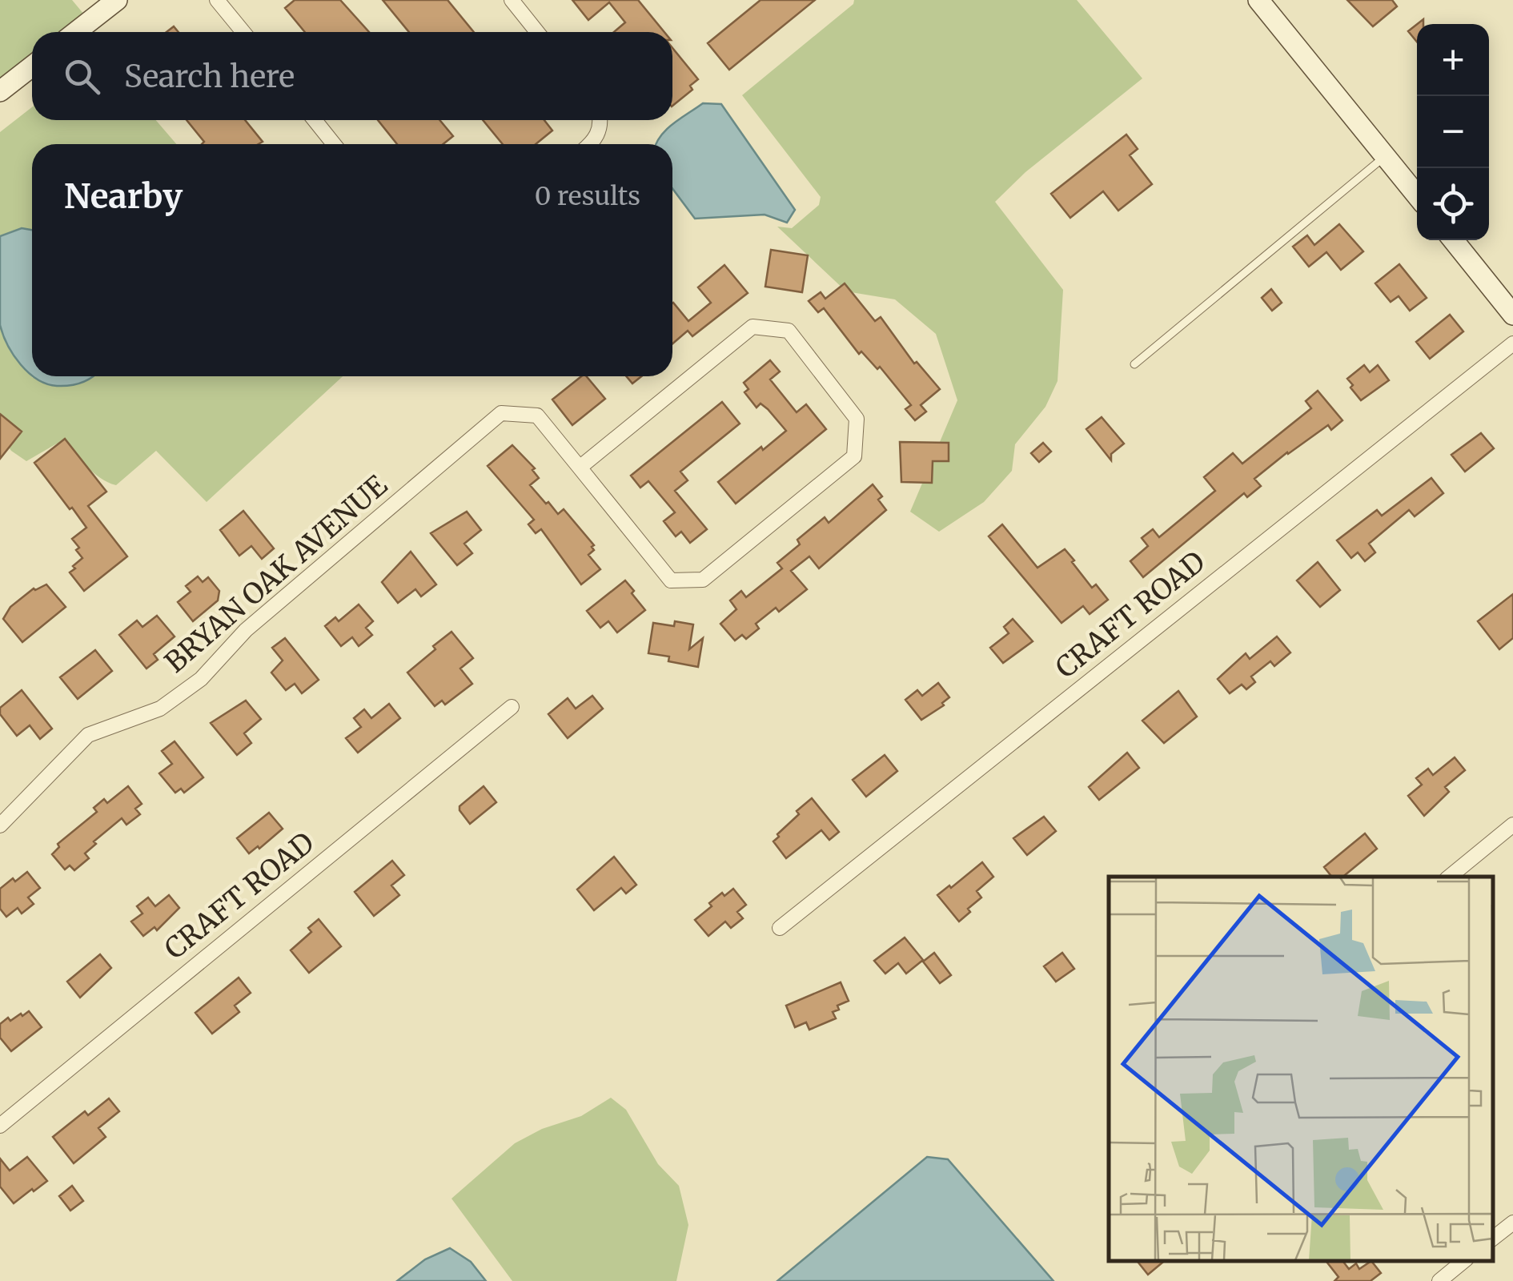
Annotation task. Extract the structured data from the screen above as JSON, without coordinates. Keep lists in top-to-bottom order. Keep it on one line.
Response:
{"streets":{"street":["BRYAN OAK AVENUE","CRAFT ROAD"]},"page":{"map_buttons":["+","−"],"search":"Search here","heading":["Nearby","0 results"]}}
